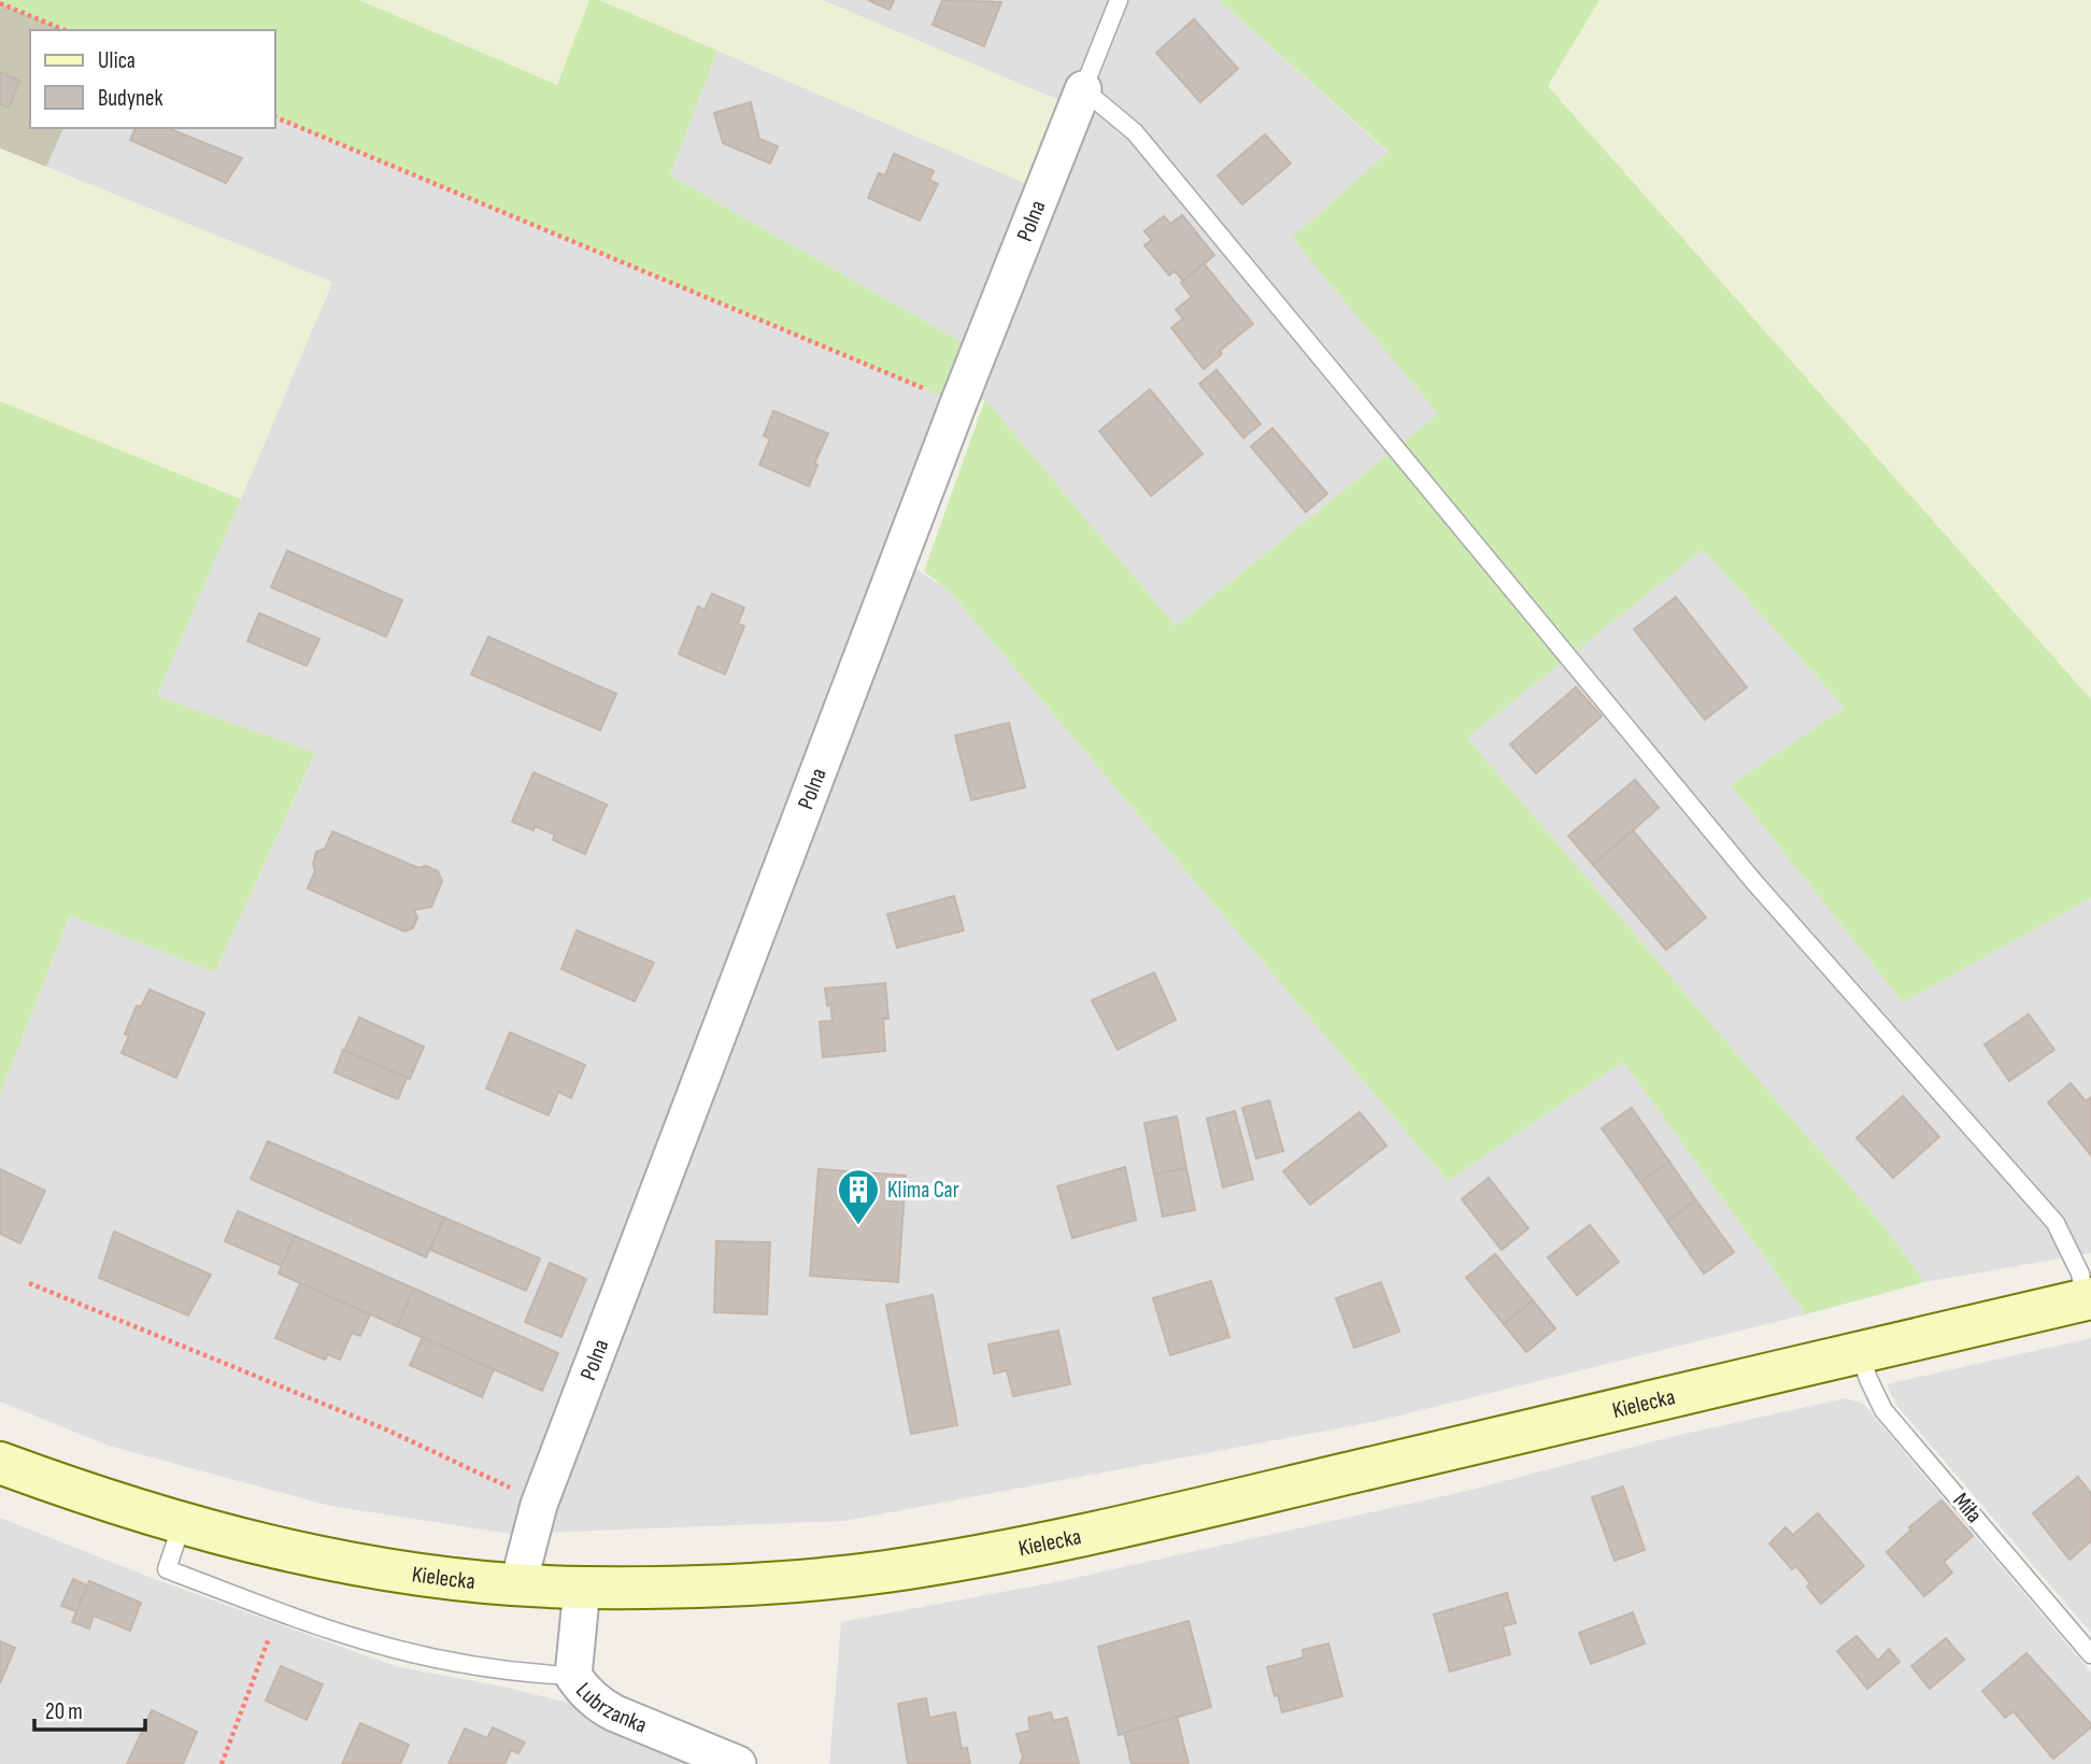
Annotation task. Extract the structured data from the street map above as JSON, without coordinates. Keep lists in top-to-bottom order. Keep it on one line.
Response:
{"streets":{"street":["Polna","Kielecka","Lubrzanka"],"lane":["Miła"]},"crossings":[["Polna","Kielecka"],["Kielecka","Miła"],["Kielecka","Lubrzanka"]],"places":{"building":["Klima Car"]},"legend":["Ulica","Budynek"],"scale_bar":"20 m"}
